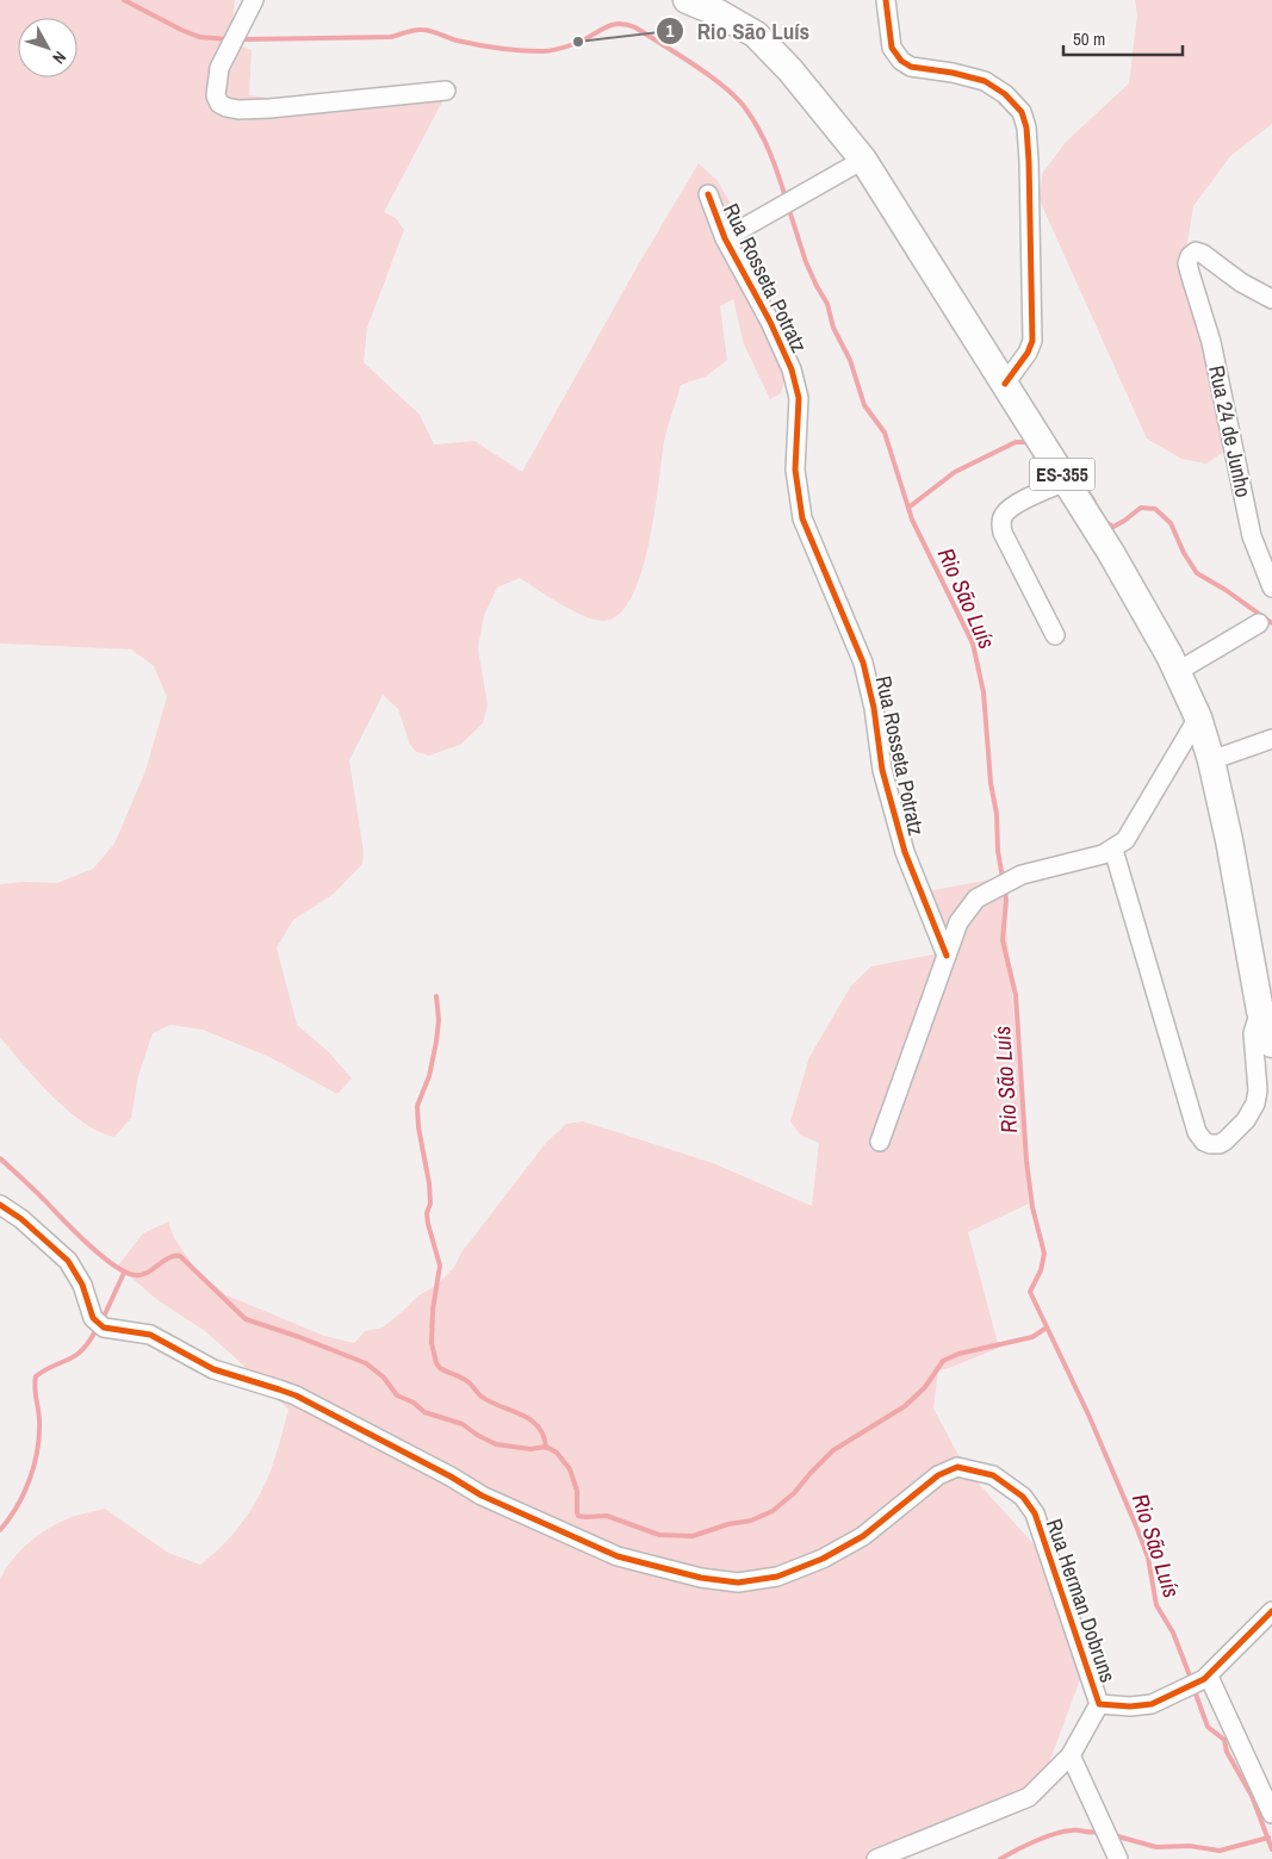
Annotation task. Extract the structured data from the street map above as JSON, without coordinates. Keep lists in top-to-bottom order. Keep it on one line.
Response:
{"streets":{"main road":["ES-355"],"street":["Rua Rosseta Potratz","Rua 24 de Junho","Rua Herman Dobruns"]},"water":["Rio São Luís"],"places":["Rio São Luís"],"scale_bar":"50 m","north":"bottom right"}
